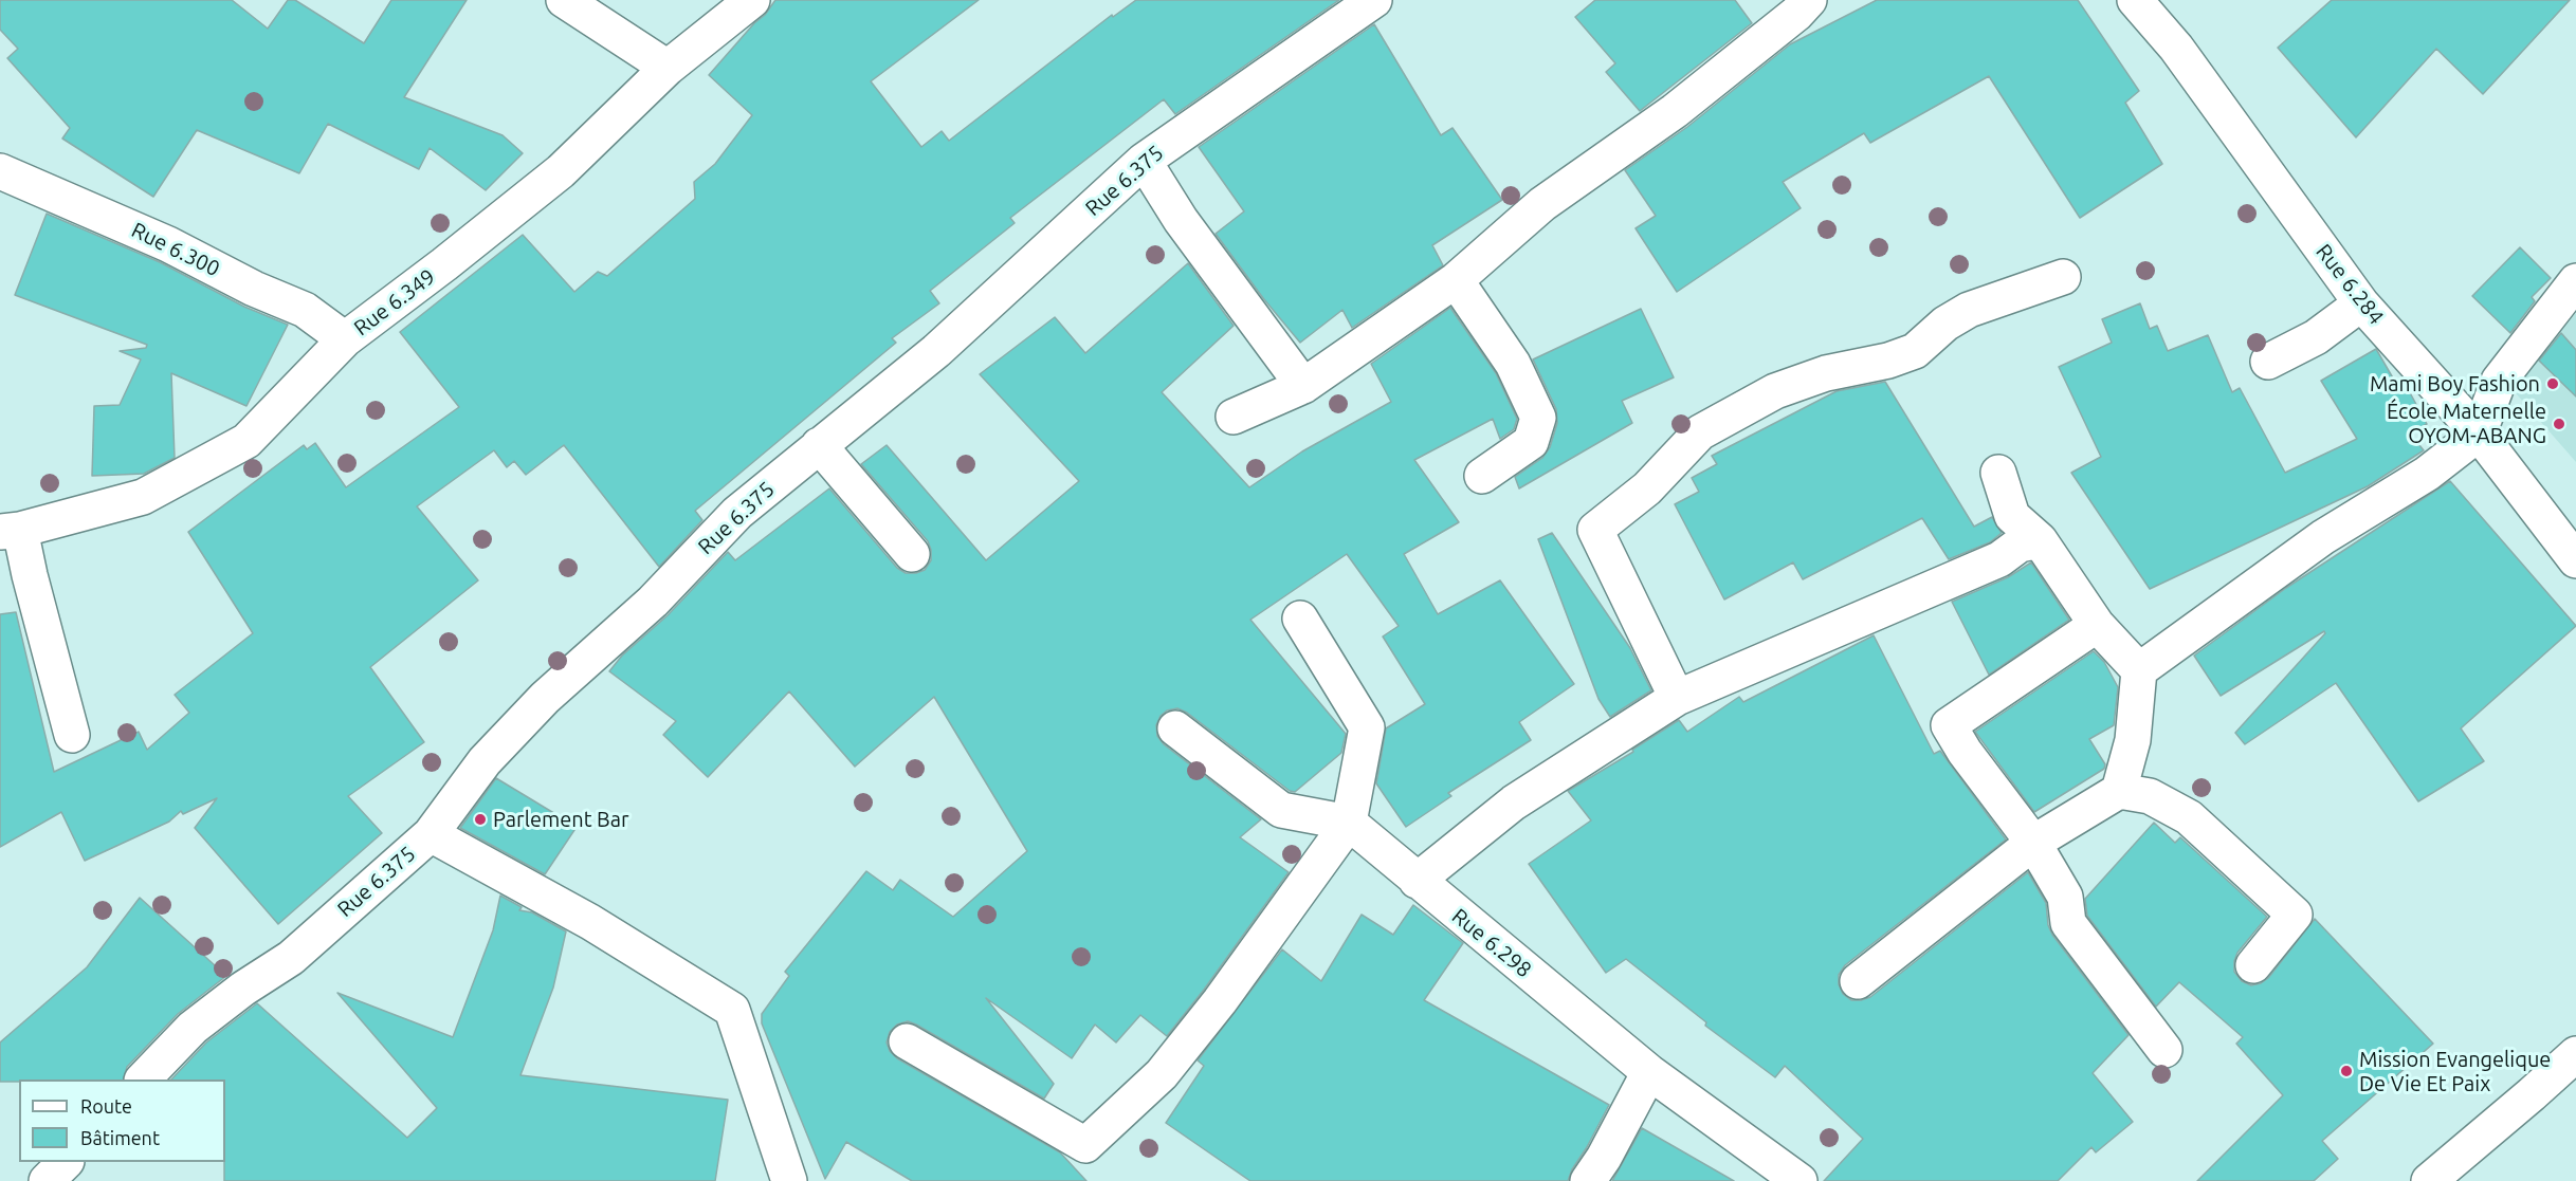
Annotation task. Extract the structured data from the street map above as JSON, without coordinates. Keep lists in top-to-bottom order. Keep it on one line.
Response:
{"streets":{"street":["Rue 6.375","Rue 6.300","Rue 6.284","Rue 6.349","Rue 6.298"]},"crossings":[["Rue 6.300","Rue 6.349"]],"places":["Mami Boy Fashion","École Maternelle OYOM-ABANG","Parlement Bar","Mission Evangelique De Vie Et Paix"],"legend":["Route","Bâtiment"]}
